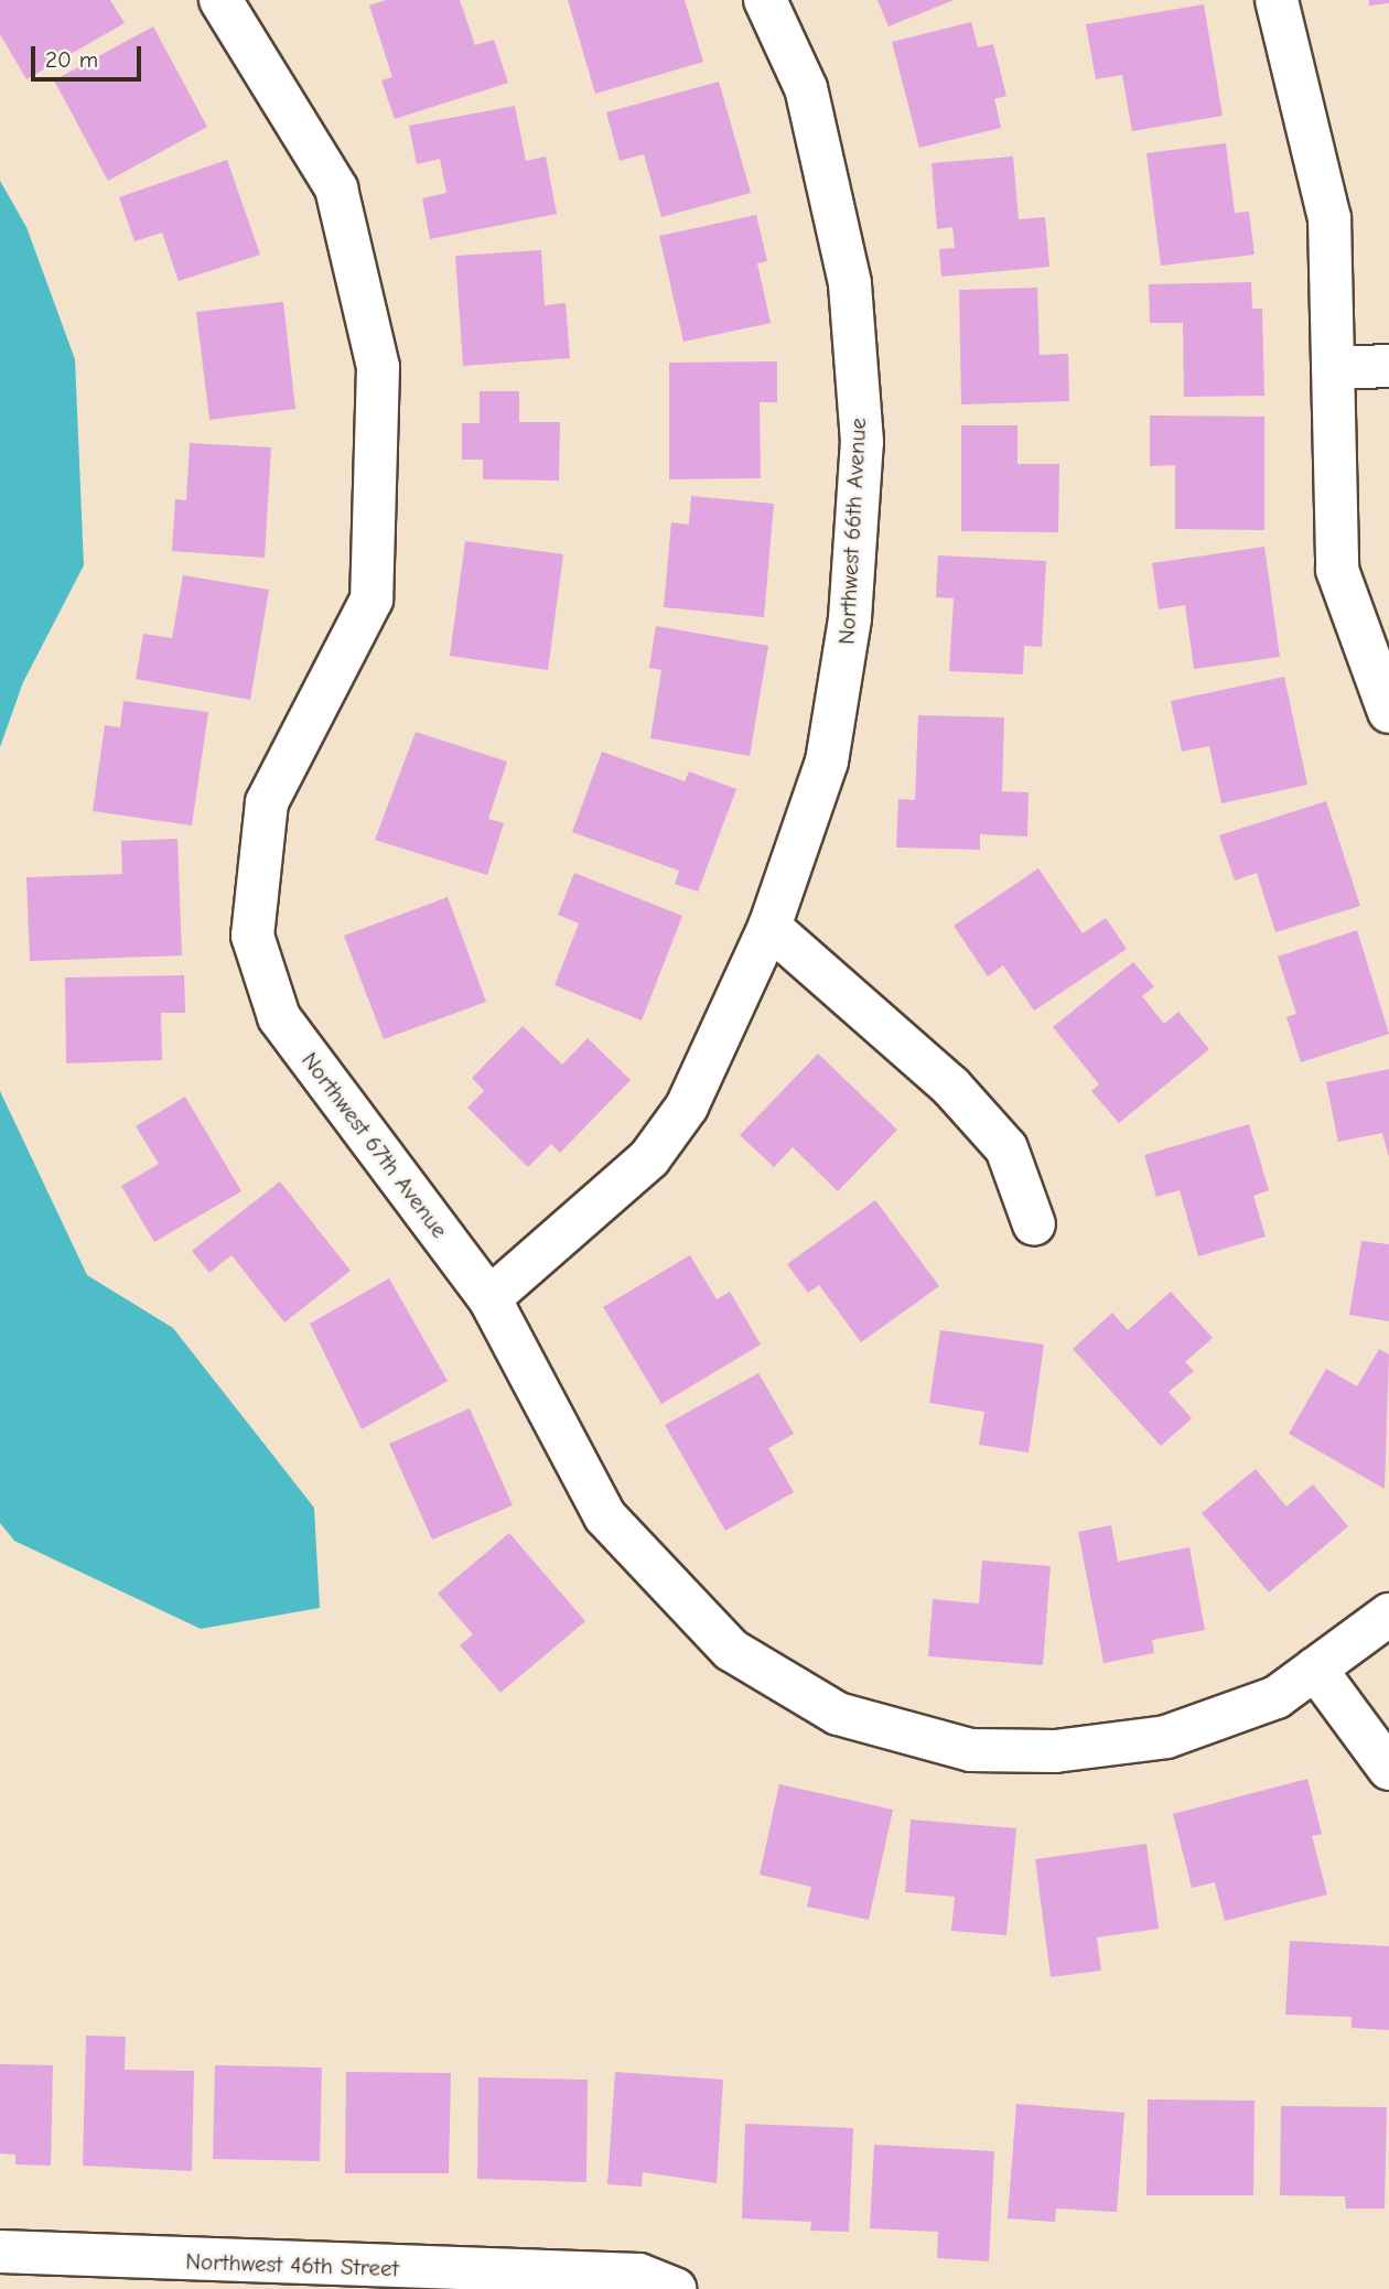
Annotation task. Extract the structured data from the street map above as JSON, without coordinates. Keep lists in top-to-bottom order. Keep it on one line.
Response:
{"streets":{"street":["Northwest 66th Avenue","Northwest 67th Avenue","Northwest 46th Street"]},"crossings":[["Northwest 66th Avenue","Northwest 67th Avenue"]],"scale_bar":"20 m"}
